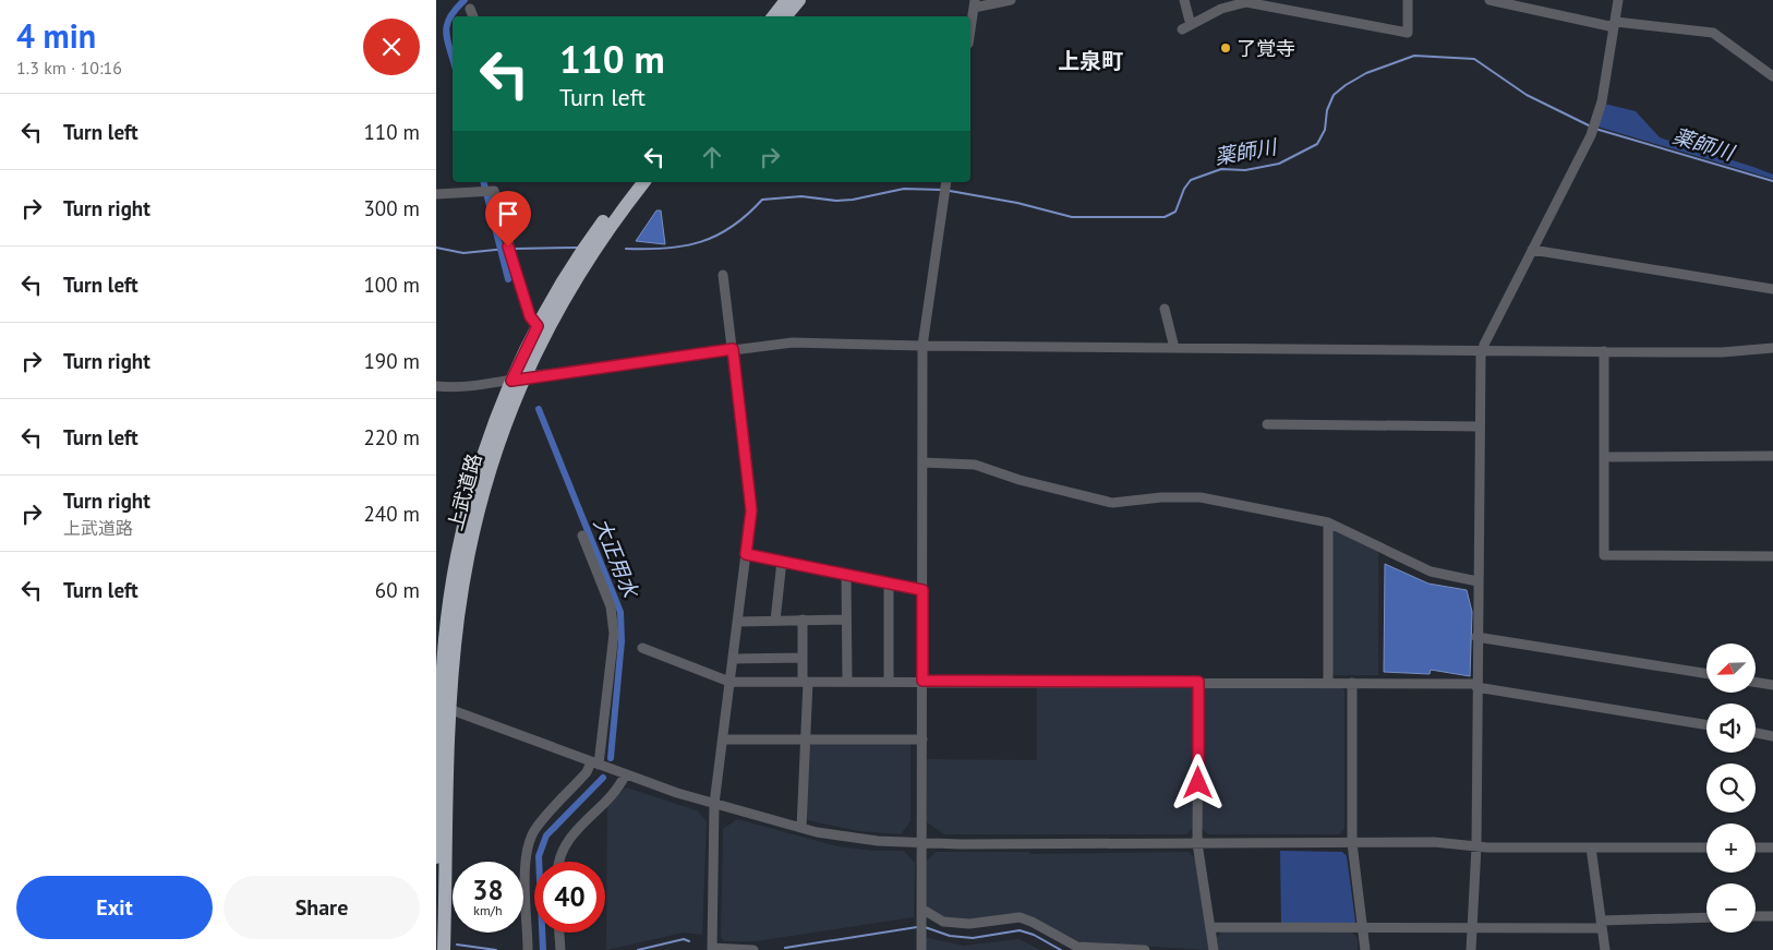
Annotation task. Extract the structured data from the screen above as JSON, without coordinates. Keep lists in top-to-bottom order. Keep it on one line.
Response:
{"streets":{"highway":["上武道路"]},"districts":["上泉町"],"water":["薬師川","大正用水"],"places":["了覚寺"],"north":"bottom left","page":{"heading":["4 min","1.3 km · 10:16"],"turn":["110 m","Turn left"],"list":[{"name":"Turn left","value":"110 m"},{"name":"Turn right","value":"300 m"},{"name":"Turn left","value":"100 m"},{"name":"Turn right","value":"190 m"},{"name":"Turn left","value":"220 m"},{"name":"Turn right","note":"上武道路","value":"240 m"},{"name":"Turn left","value":"60 m"}],"map_buttons":["+","−"],"speed":"38 km/h","limit":"40","buttons":["Exit","Share"]}}
